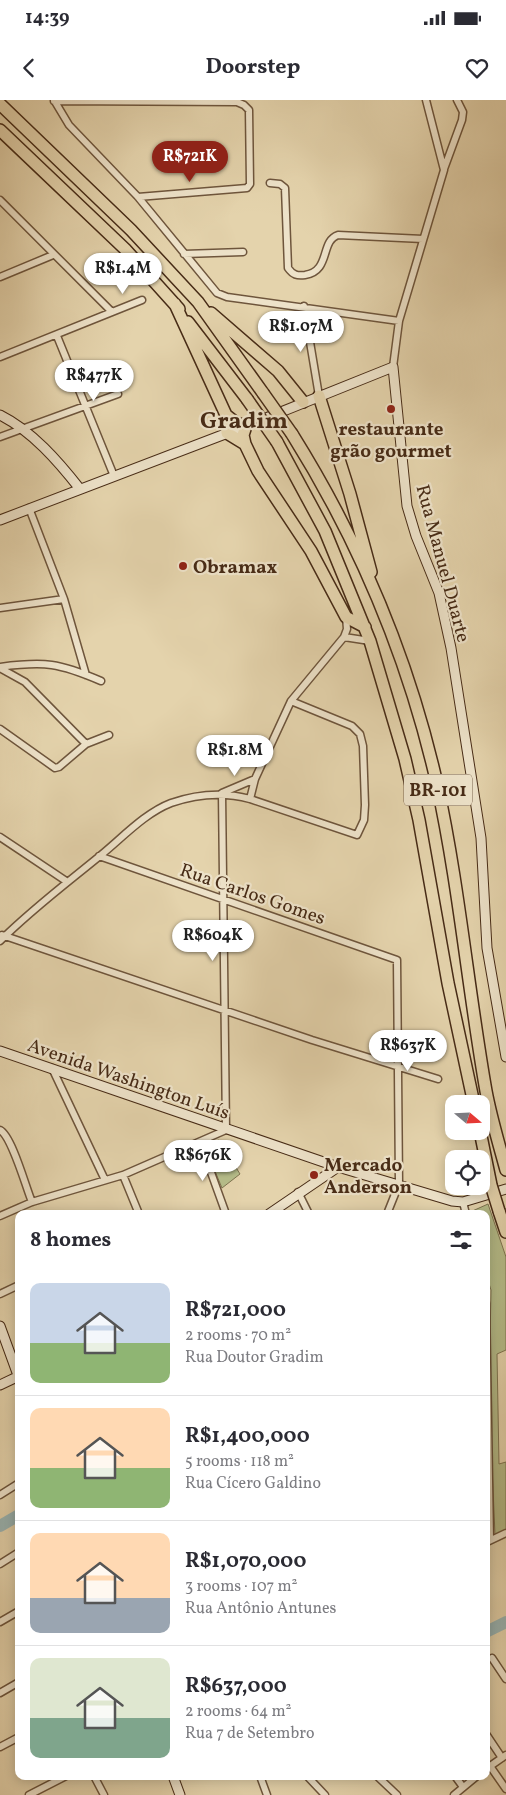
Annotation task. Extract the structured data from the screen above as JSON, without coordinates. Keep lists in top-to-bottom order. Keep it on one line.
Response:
{"streets":{"highway":["BR-101"],"street":["Rua Manuel Duarte","Rua Carlos Gomes","Avenida Washington Luís"]},"districts":["Gradim"],"places":["restaurante grão gourmet","Obramax","Mercado Anderson"],"north":"right","page":{"status":"14:39","header":"Doorstep","price":["R$721K","R$1.4M","R$1.07M","R$477K","R$1.8M","R$604K","R$637K","R$676K"],"heading":"8 homes","list":[{"name":"R$721,000","note":"2 rooms · 70 m² · Rua Doutor Gradim"},{"name":"R$1,400,000","note":"5 rooms · 118 m² · Rua Cícero Galdino"},{"name":"R$1,070,000","note":"3 rooms · 107 m² · Rua Antônio Antunes"},{"name":"R$637,000","note":"2 rooms · 64 m² · Rua 7 de Setembro"}]}}
